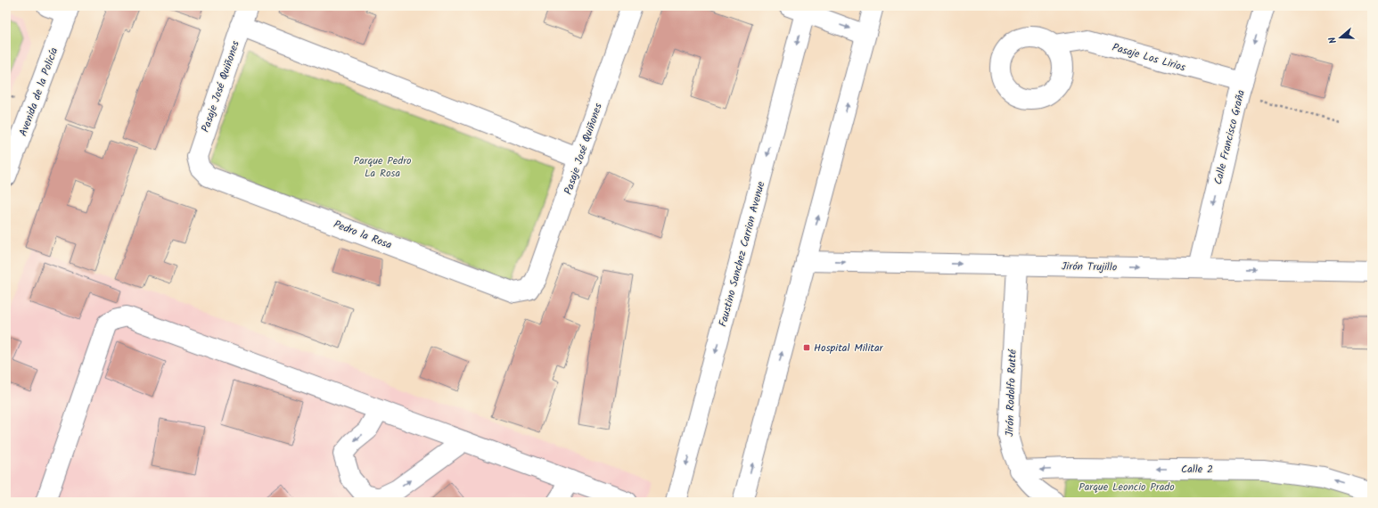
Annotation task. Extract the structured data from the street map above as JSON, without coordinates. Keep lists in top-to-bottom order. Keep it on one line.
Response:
{"streets":{"street":["Pasaje Los Lirios","Pasaje José Quiñones","Avenida de la Policía","Calle Francisco Graña","Pedro la Rosa","Faustino Sanchez Carrion Avenue","Jirón Trujillo","Jirón Rodolfo Rutté","Calle 2"]},"crossings":[["Pasaje Los Lirios","Calle Francisco Graña"],["Pasaje José Quiñones","Pedro la Rosa"],["Calle Francisco Graña","Jirón Trujillo"],["Jirón Trujillo","Jirón Rodolfo Rutté"],["Jirón Rodolfo Rutté","Calle 2"]],"one_way":["Calle Francisco Graña","Jirón Trujillo","Calle 2"],"parks":["Parque Pedro La Rosa","Parque Leoncio Prado"],"places":{"transit":["Hospital Militar"]},"north":"left"}
